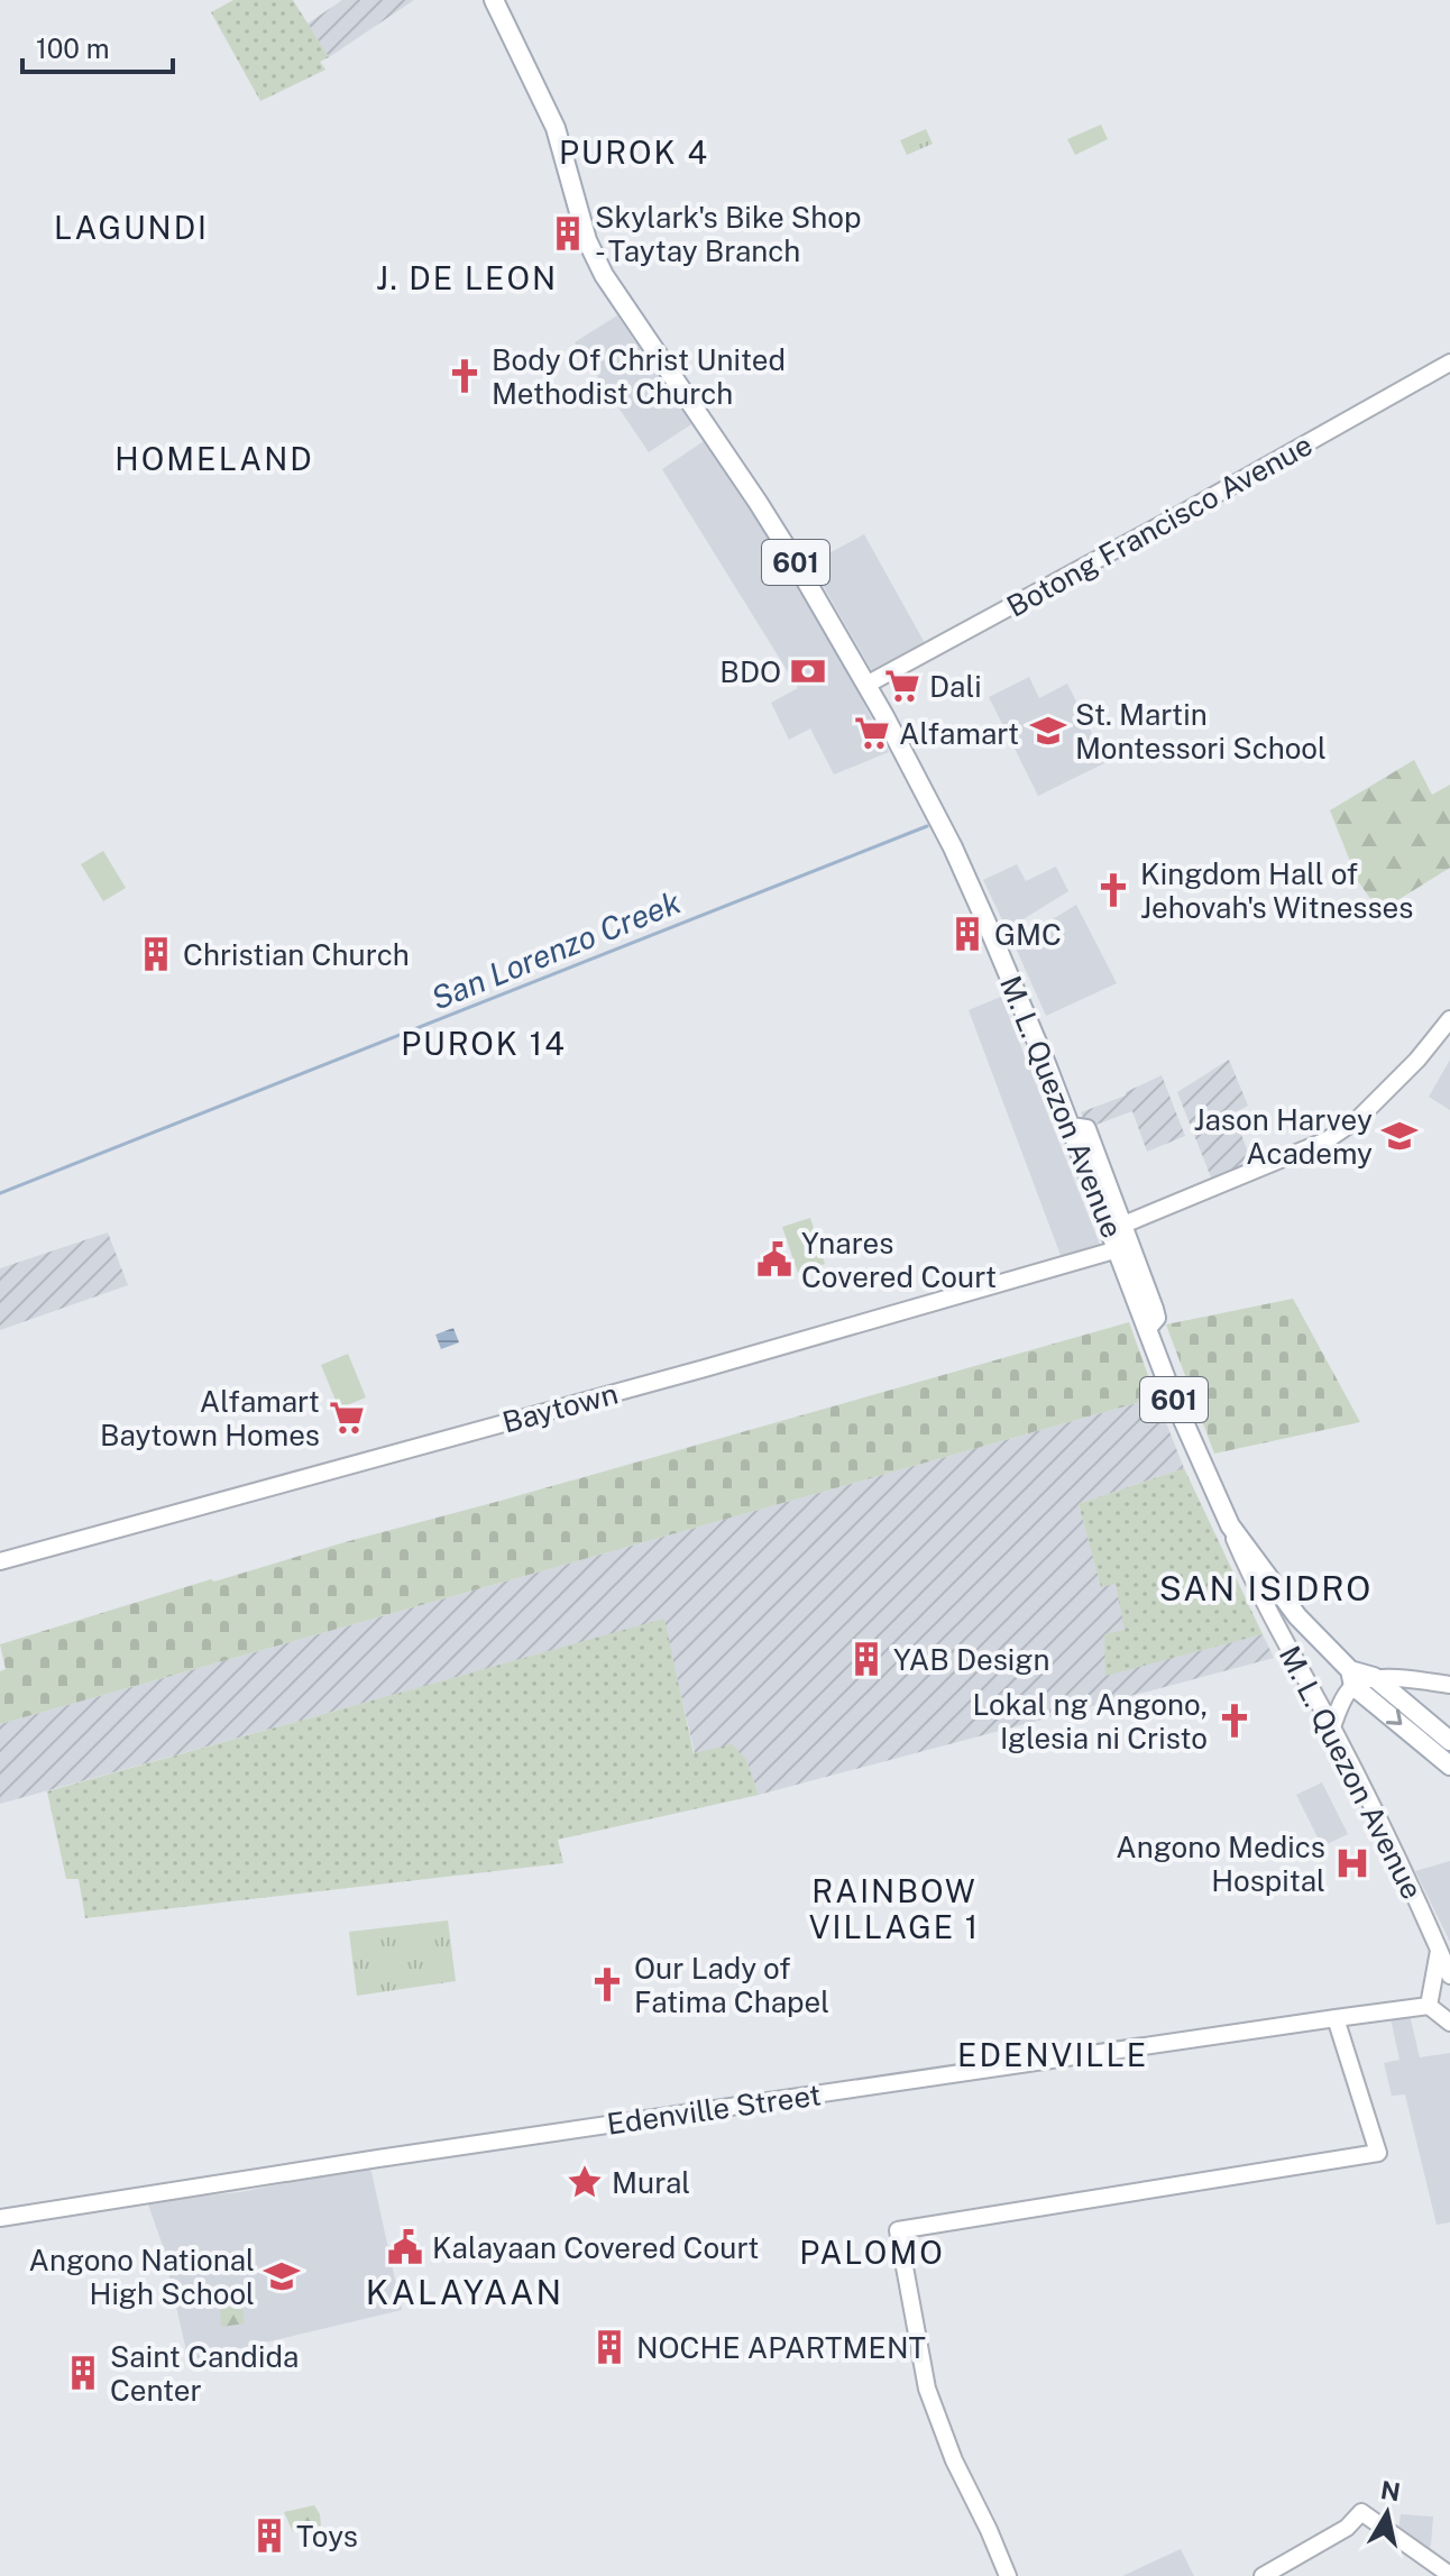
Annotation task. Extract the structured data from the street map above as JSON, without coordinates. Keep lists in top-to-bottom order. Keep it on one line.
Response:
{"streets":{"main road":["601","M. L. Quezon Avenue"],"street":["Botong Francisco Avenue","Baytown","Edenville Street"]},"crossings":[["Botong Francisco Avenue","M. L. Quezon Avenue"],["M. L. Quezon Avenue","Baytown"]],"districts":["PUROK 4","LAGUNDI","J. DE LEON","HOMELAND","PUROK 14","SAN ISIDRO","RAINBOW VILLAGE 1","EDENVILLE","PALOMO","KALAYAAN"],"water":["San Lorenzo Creek"],"places":{"building":["Skylark's Bike Shop - Taytay Branch","GMC","Christian Church","YAB Design","NOCHE APARTMENT","Saint Candida Center","Toys"],"church":["Body Of Christ United Methodist Church","Kingdom Hall of Jehovah's Witnesses","Lokal ng Angono, Iglesia ni Cristo","Our Lady of Fatima Chapel"],"bank":["BDO"],"supermarket":["Dali","Alfamart","Alfamart Baytown Homes"],"school or university":["St. Martin Montessori School","Jason Harvey Academy","Angono National High School"],"public building":["Ynares Covered Court","Kalayaan Covered Court"],"hospital":["Angono Medics Hospital"],"place":["Mural"]},"scale_bar":"100 m","north":"top"}
